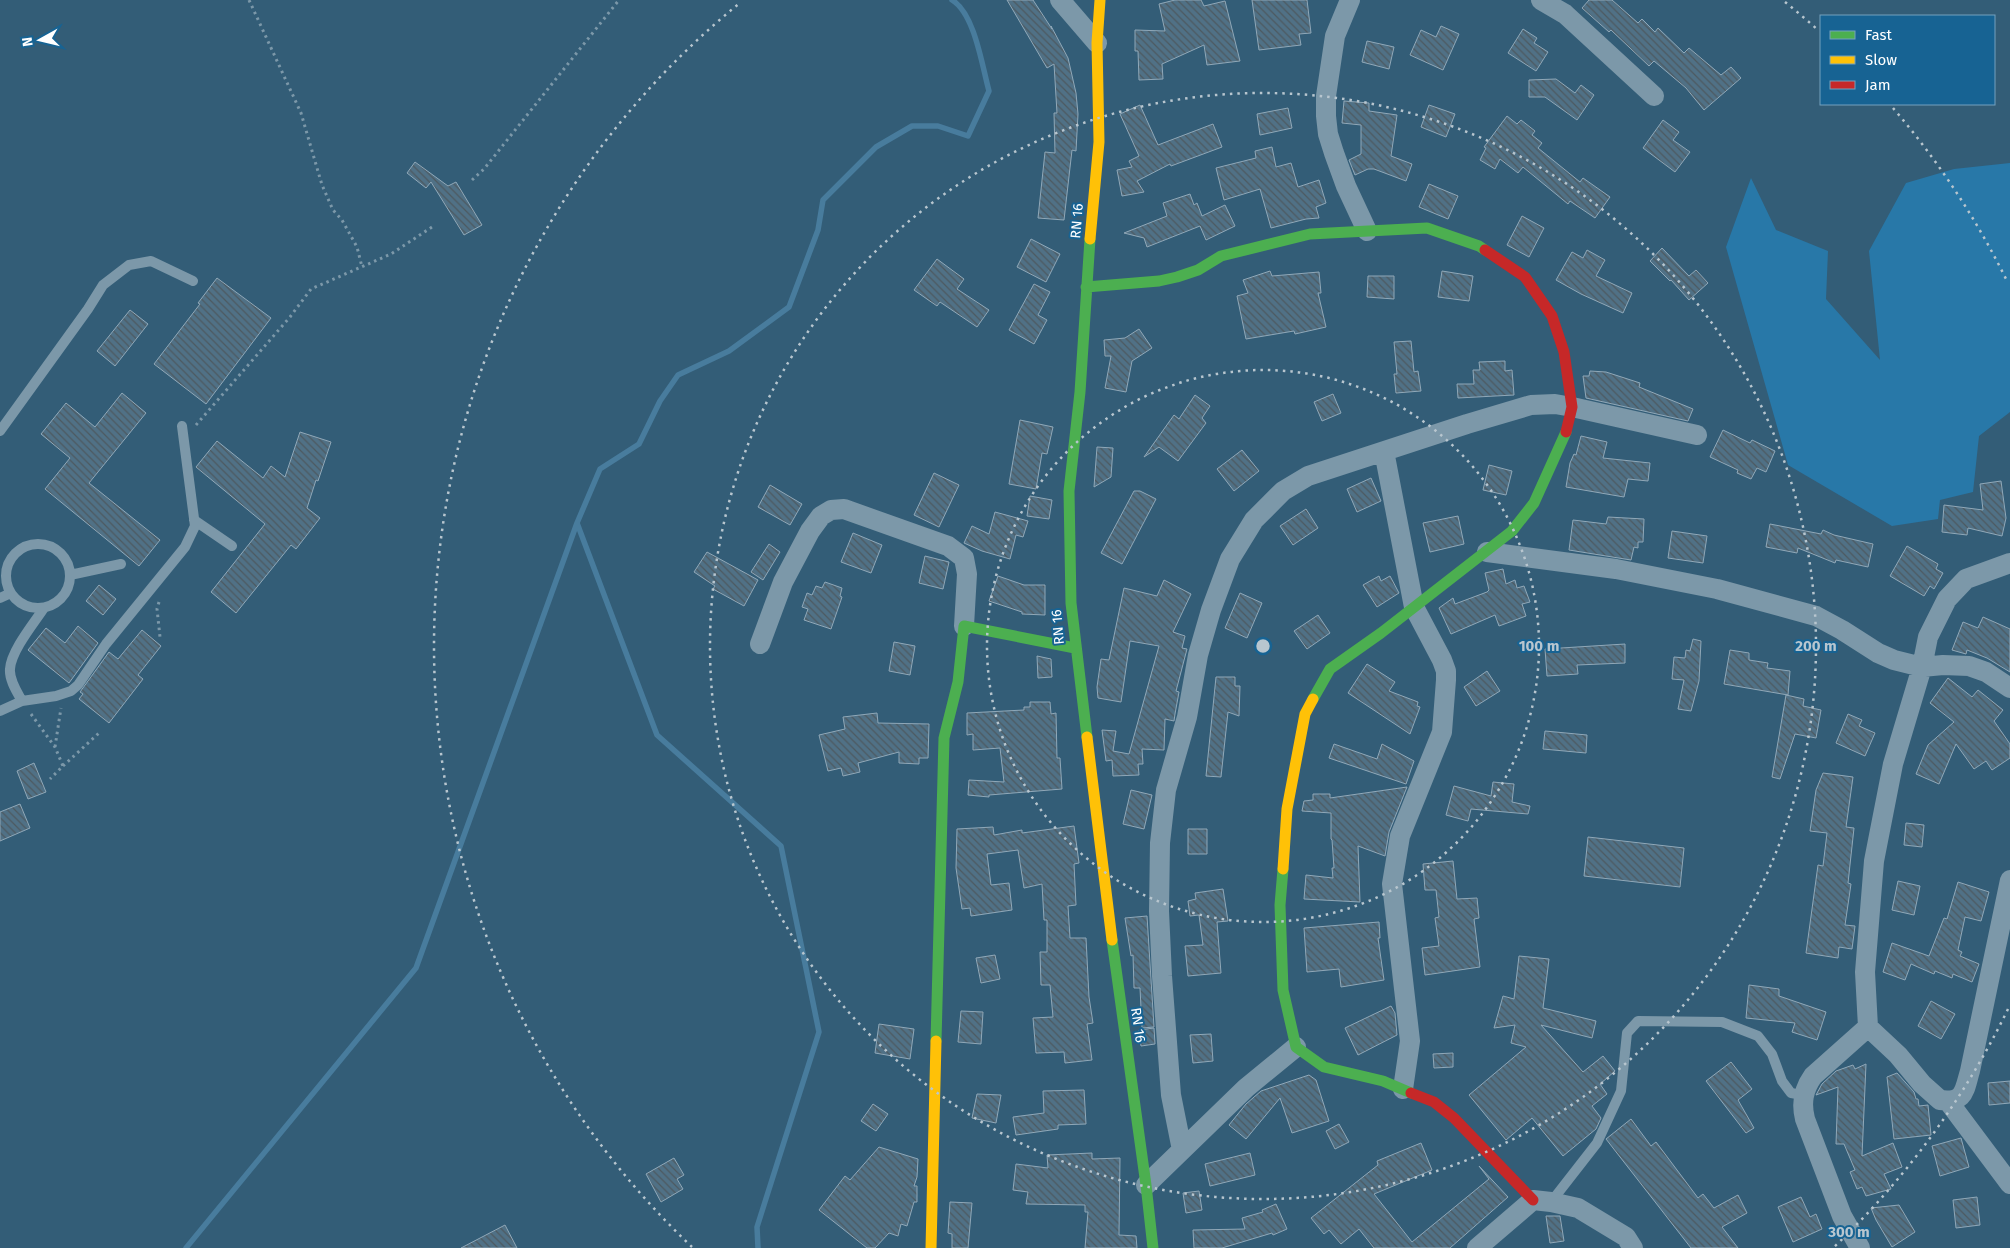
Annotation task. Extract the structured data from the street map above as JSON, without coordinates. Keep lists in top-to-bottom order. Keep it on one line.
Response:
{"streets":{"street":["RN 16"]},"legend":["Fast","Slow","Jam"],"north":"left","rings":["100 m","200 m","300 m"]}
